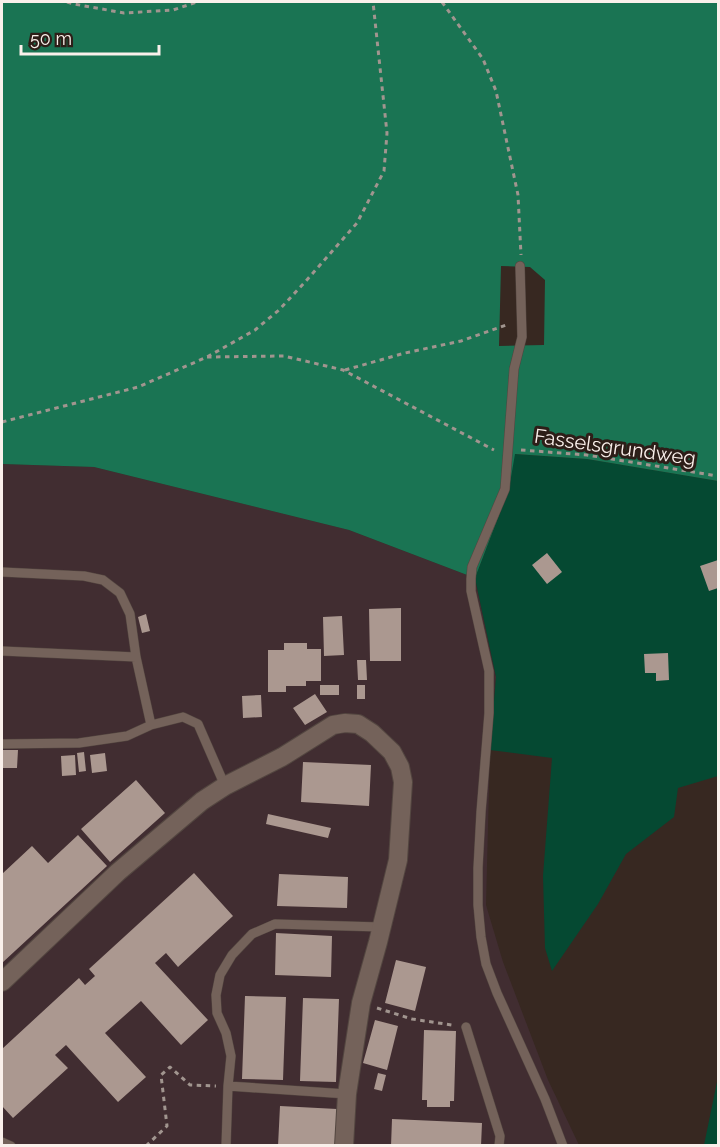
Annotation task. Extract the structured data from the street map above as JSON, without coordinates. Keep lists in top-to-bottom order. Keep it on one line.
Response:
{"streets":{"path":["Fasselsgrundweg"]},"scale_bar":"50 m"}
